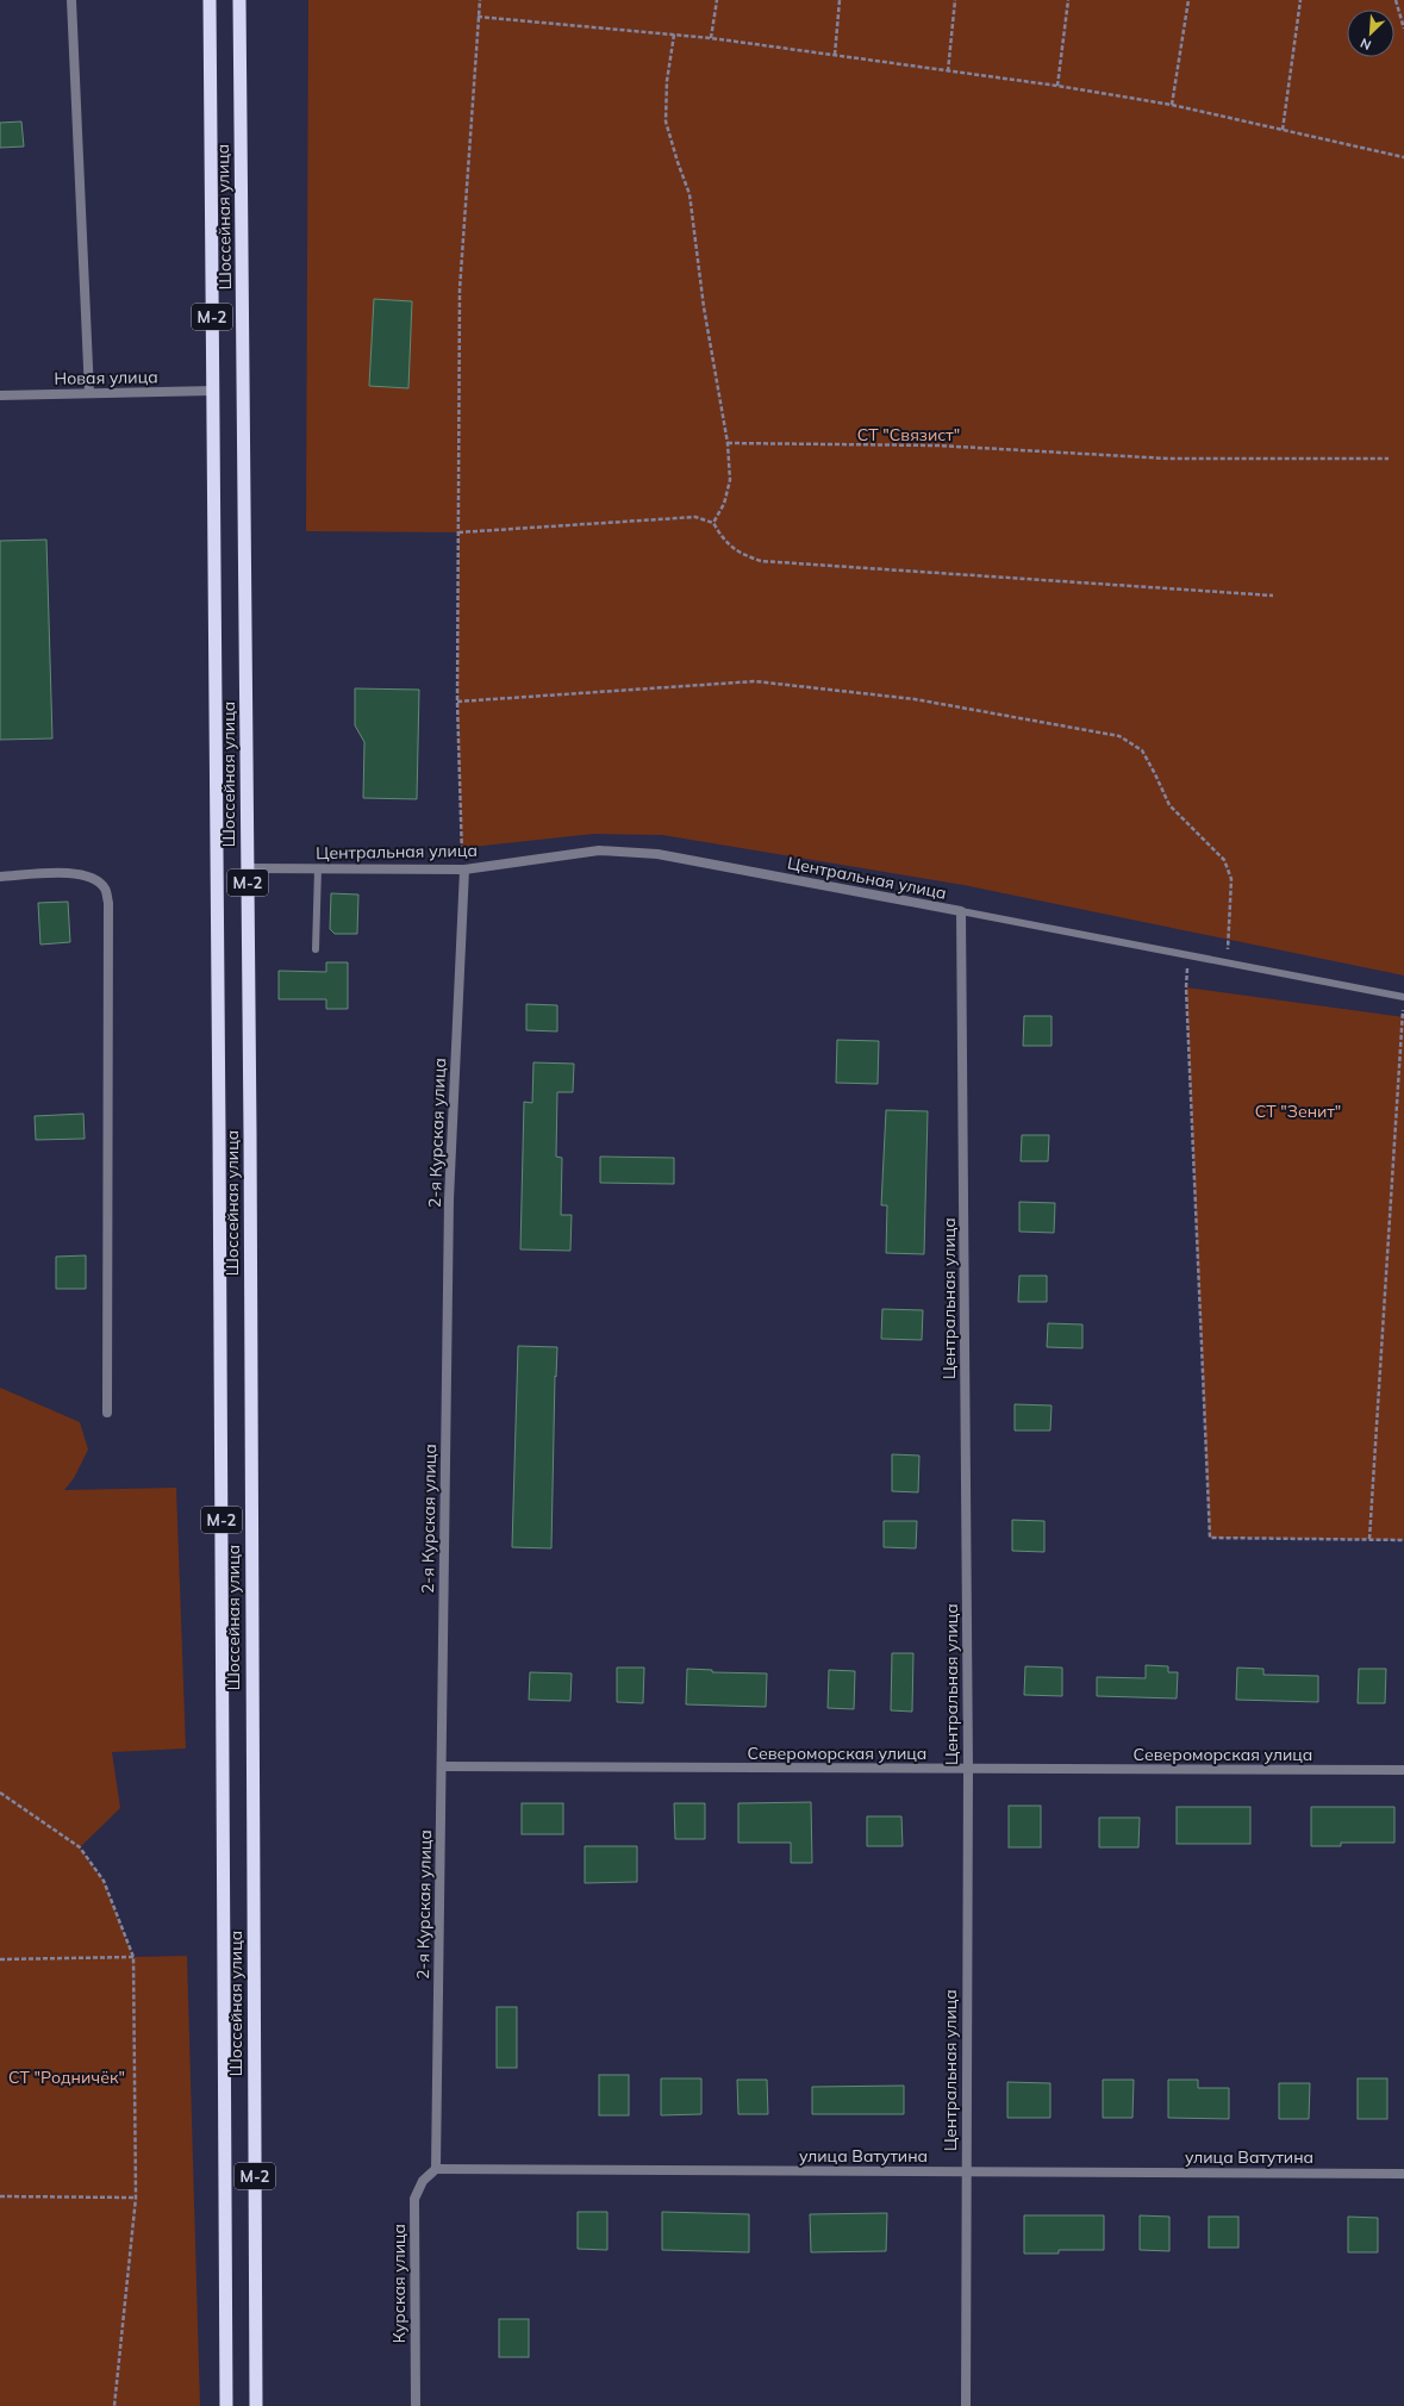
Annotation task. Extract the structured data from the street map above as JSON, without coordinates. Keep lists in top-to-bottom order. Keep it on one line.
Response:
{"streets":{"highway":["Шоссейная улица","М-2"],"street":["Новая улица","Центральная улица","2-я Курская улица","Североморская улица","улица Ватутина","Курская улица"]},"crossings":[["Шоссейная улица","Новая улица"],["Шоссейная улица","Центральная улица"],["Центральная улица","2-я Курская улица"],["Центральная улица","Североморская улица"],["Центральная улица","улица Ватутина"],["2-я Курская улица","Североморская улица"],["2-я Курская улица","улица Ватутина"],["2-я Курская улица","Курская улица"],["улица Ватутина","Курская улица"]],"parks":["СТ \"Связист\"","СТ \"Зенит\"","СТ \"Родничёк\""],"north":"bottom left"}
